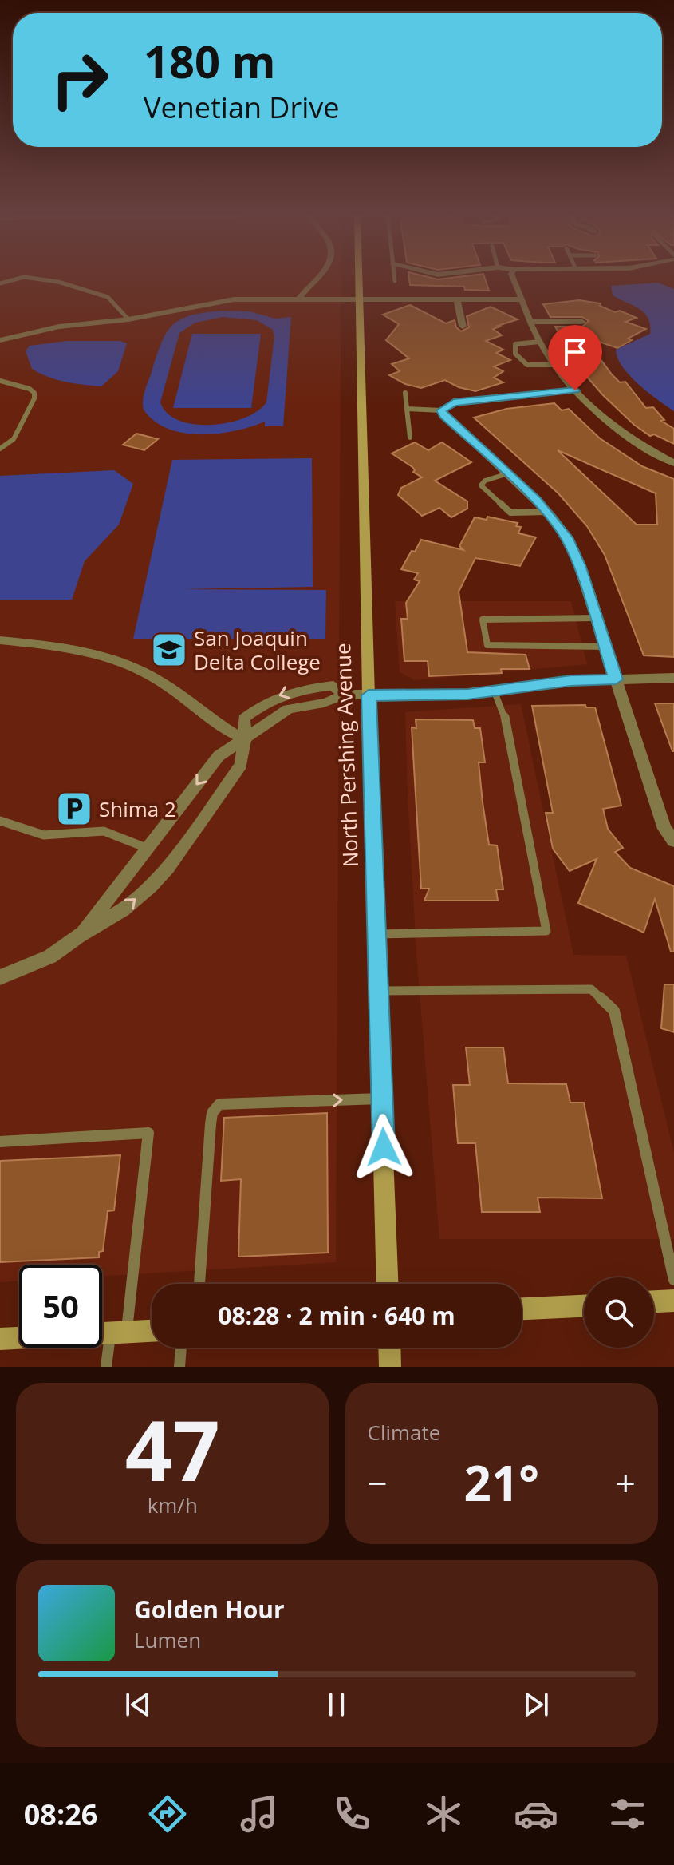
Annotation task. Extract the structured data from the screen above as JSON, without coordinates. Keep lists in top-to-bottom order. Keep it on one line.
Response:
{"streets":{"main road":["North Pershing Avenue"]},"places":{"school or university":["San Joaquin Delta College"],"parking":["Shima 2"]},"page":{"turn":["180 m","Venetian Drive"],"limit":"50","trip":"08:28 · 2 min · 640 m","tile":[["47","km/h"],"Climate"],"heat":["−","21°","+"],"song":["Golden Hour","Lumen"],"tabs":"08:26"}}
